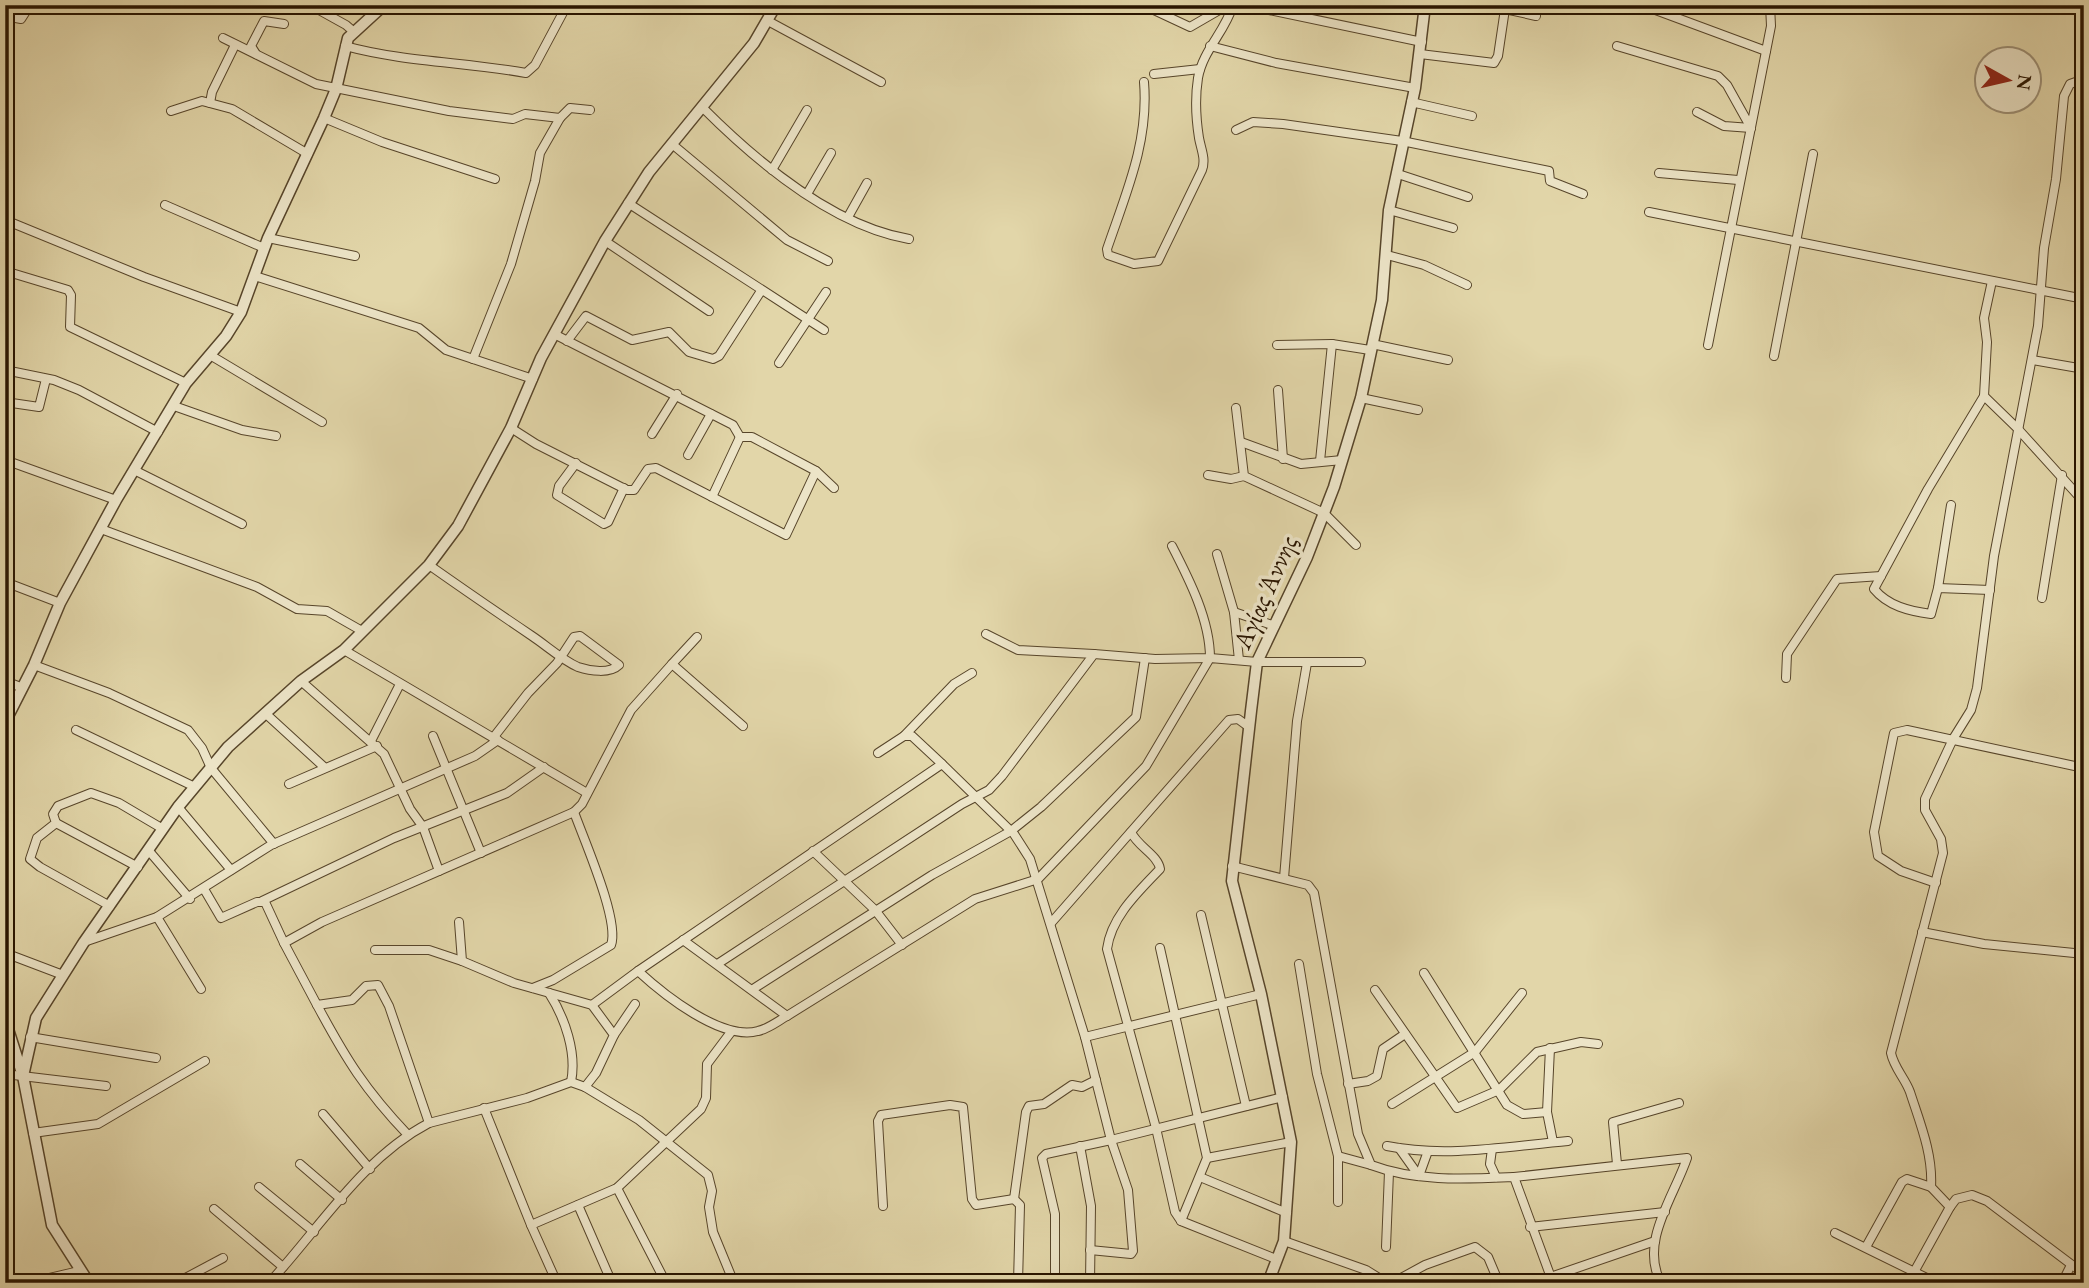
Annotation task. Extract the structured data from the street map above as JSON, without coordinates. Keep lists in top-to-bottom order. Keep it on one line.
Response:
{"streets":{"street":["Αγίας Άννης"]},"north":"right"}
